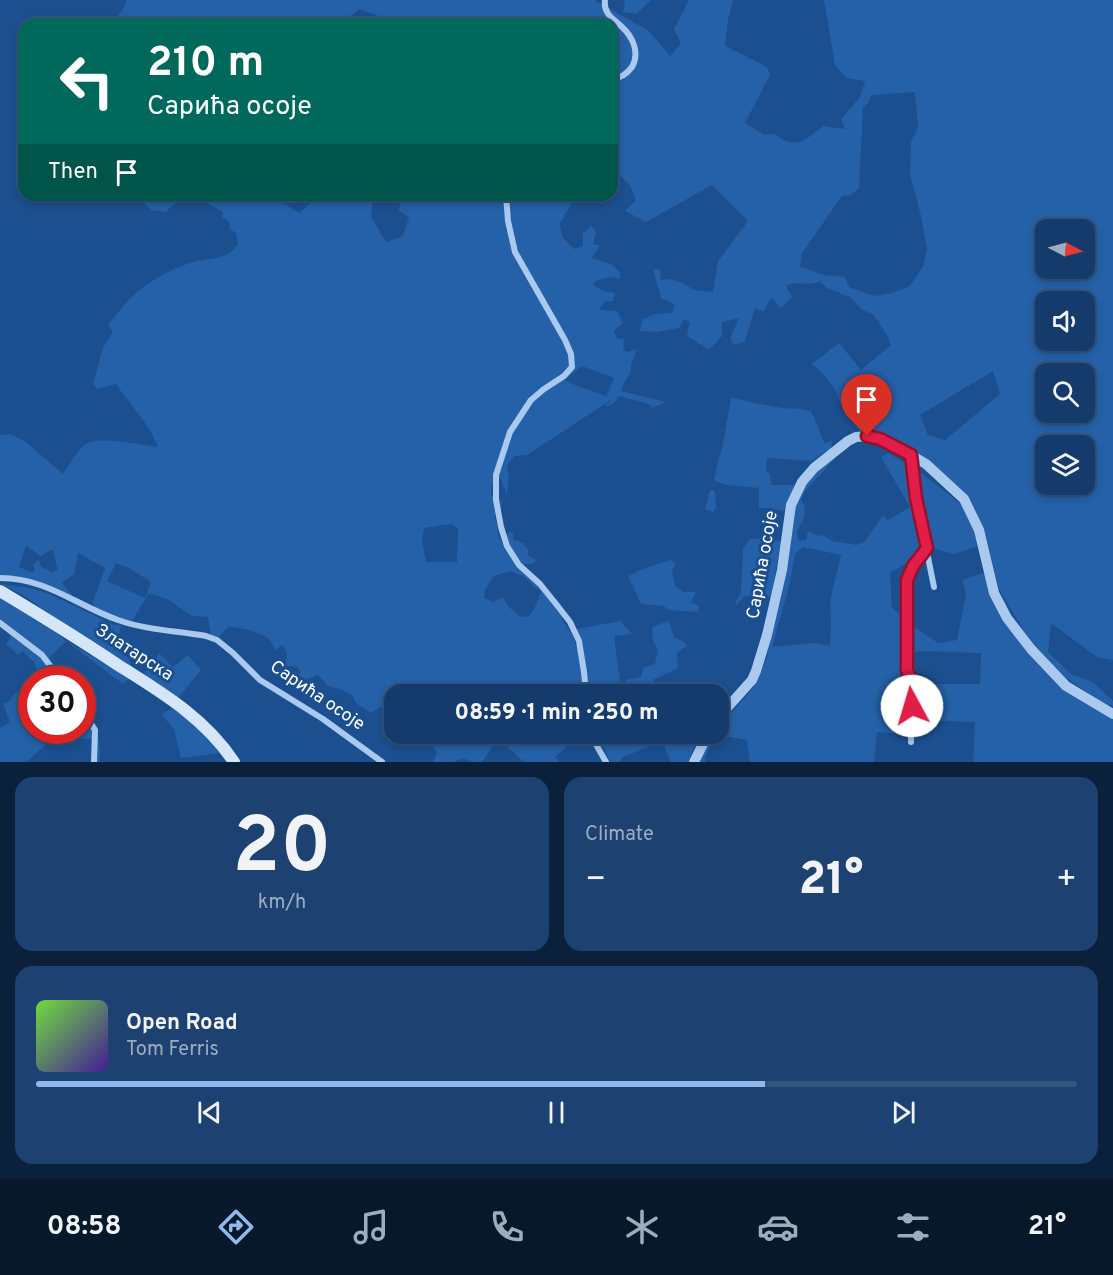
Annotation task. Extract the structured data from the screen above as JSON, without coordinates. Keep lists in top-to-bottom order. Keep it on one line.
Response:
{"streets":{"main road":["Златарска"],"street":["Сарића осоје"]},"north":"right","page":{"turn":["210 m","Сарића осоје"],"then":"Then","limit":"30","trip":"08:59 · 1 min · 250 m","tile":[["20","km/h"],"Climate"],"heat":["−","21°","+"],"song":["Open Road","Tom Ferris"],"tabs":["08:58","21°"]}}
